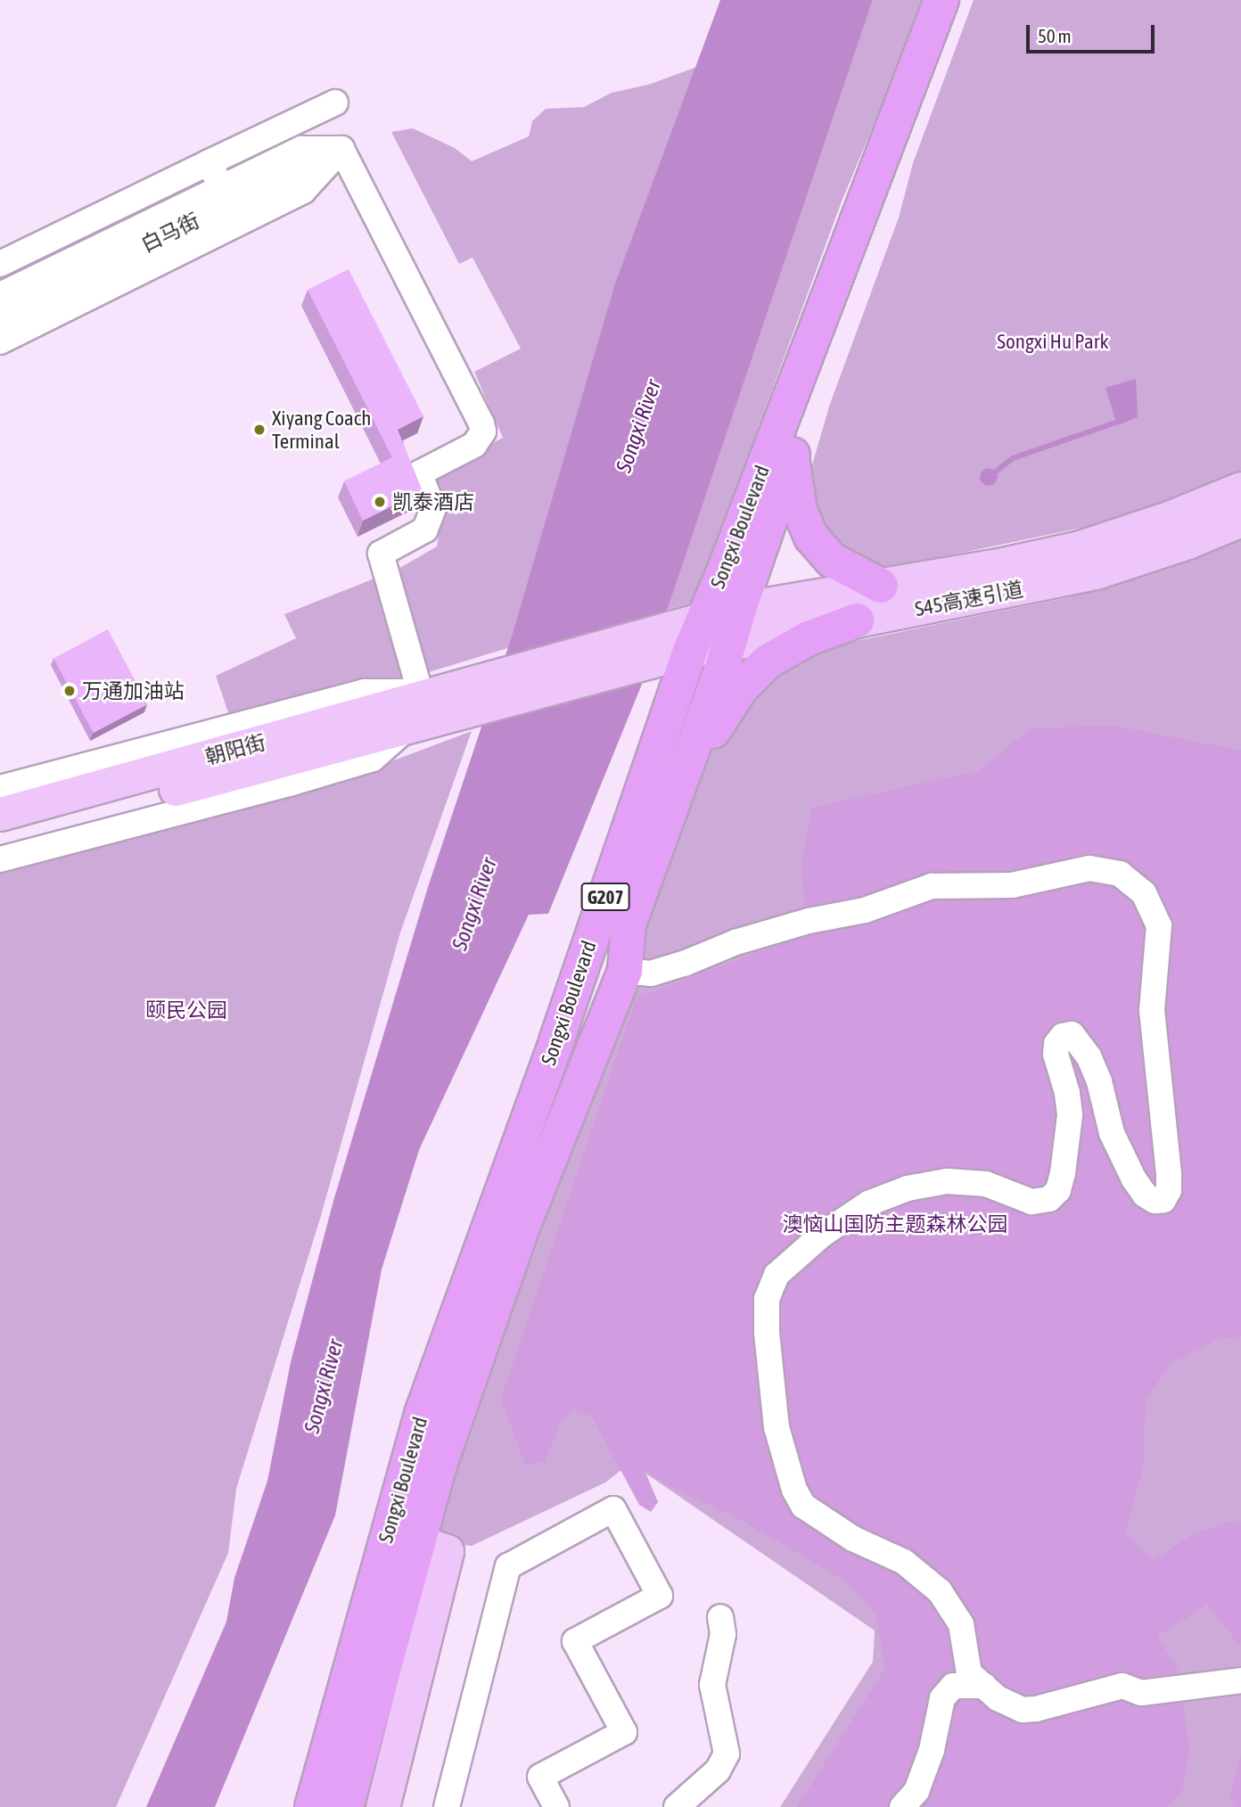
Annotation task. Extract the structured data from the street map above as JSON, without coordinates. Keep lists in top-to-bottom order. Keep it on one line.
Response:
{"streets":{"highway":["Songxi Boulevard","G207"],"main road":["S45高速引道","朝阳街"],"street":["白马街"]},"crossings":[["Songxi Boulevard","S45高速引道"]],"water":["Songxi River"],"parks":["Songxi Hu Park","颐民公园","澳恼山国防主题森林公园"],"places":["Xiyang Coach Terminal","凯泰酒店","万通加油站"],"scale_bar":"50 m"}
